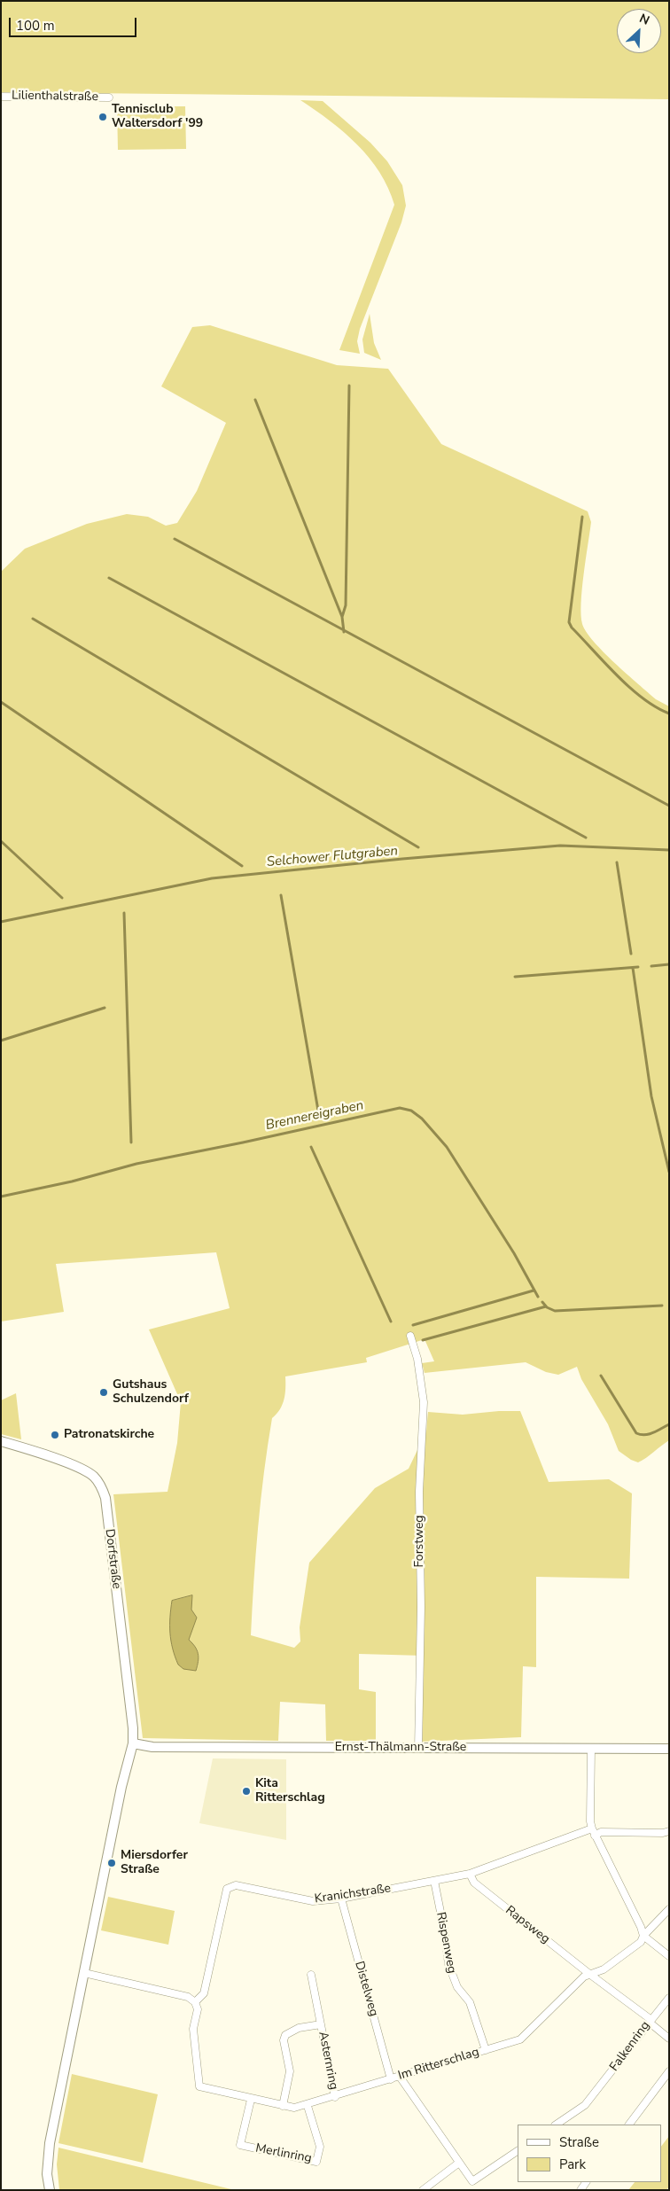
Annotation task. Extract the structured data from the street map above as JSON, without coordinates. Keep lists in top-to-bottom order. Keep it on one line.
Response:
{"streets":{"street":["Lilienthalstraße","Forstweg","Dorfstraße","Ernst-Thälmann-Straße","Kranichstraße","Rapsweg","Rispenweg","Distelweg","Falkenring","Asternring","Im Ritterschlag","Merlinring"]},"crossings":[["Forstweg","Ernst-Thälmann-Straße"],["Dorfstraße","Ernst-Thälmann-Straße"],["Kranichstraße","Rapsweg"],["Kranichstraße","Rispenweg"],["Kranichstraße","Distelweg"],["Kranichstraße","Im Ritterschlag"],["Rapsweg","Falkenring"],["Rapsweg","Im Ritterschlag"],["Rispenweg","Im Ritterschlag"],["Distelweg","Im Ritterschlag"],["Falkenring","Im Ritterschlag"],["Asternring","Im Ritterschlag"],["Im Ritterschlag","Merlinring"]],"water":["Selchower Flutgraben","Brennereigraben"],"places":["Tennisclub Waltersdorf '99","Gutshaus Schulzendorf","Patronatskirche","Kita Ritterschlag","Miersdorfer Straße"],"legend":["Straße","Park"],"scale_bar":"100 m","north":"top right"}
